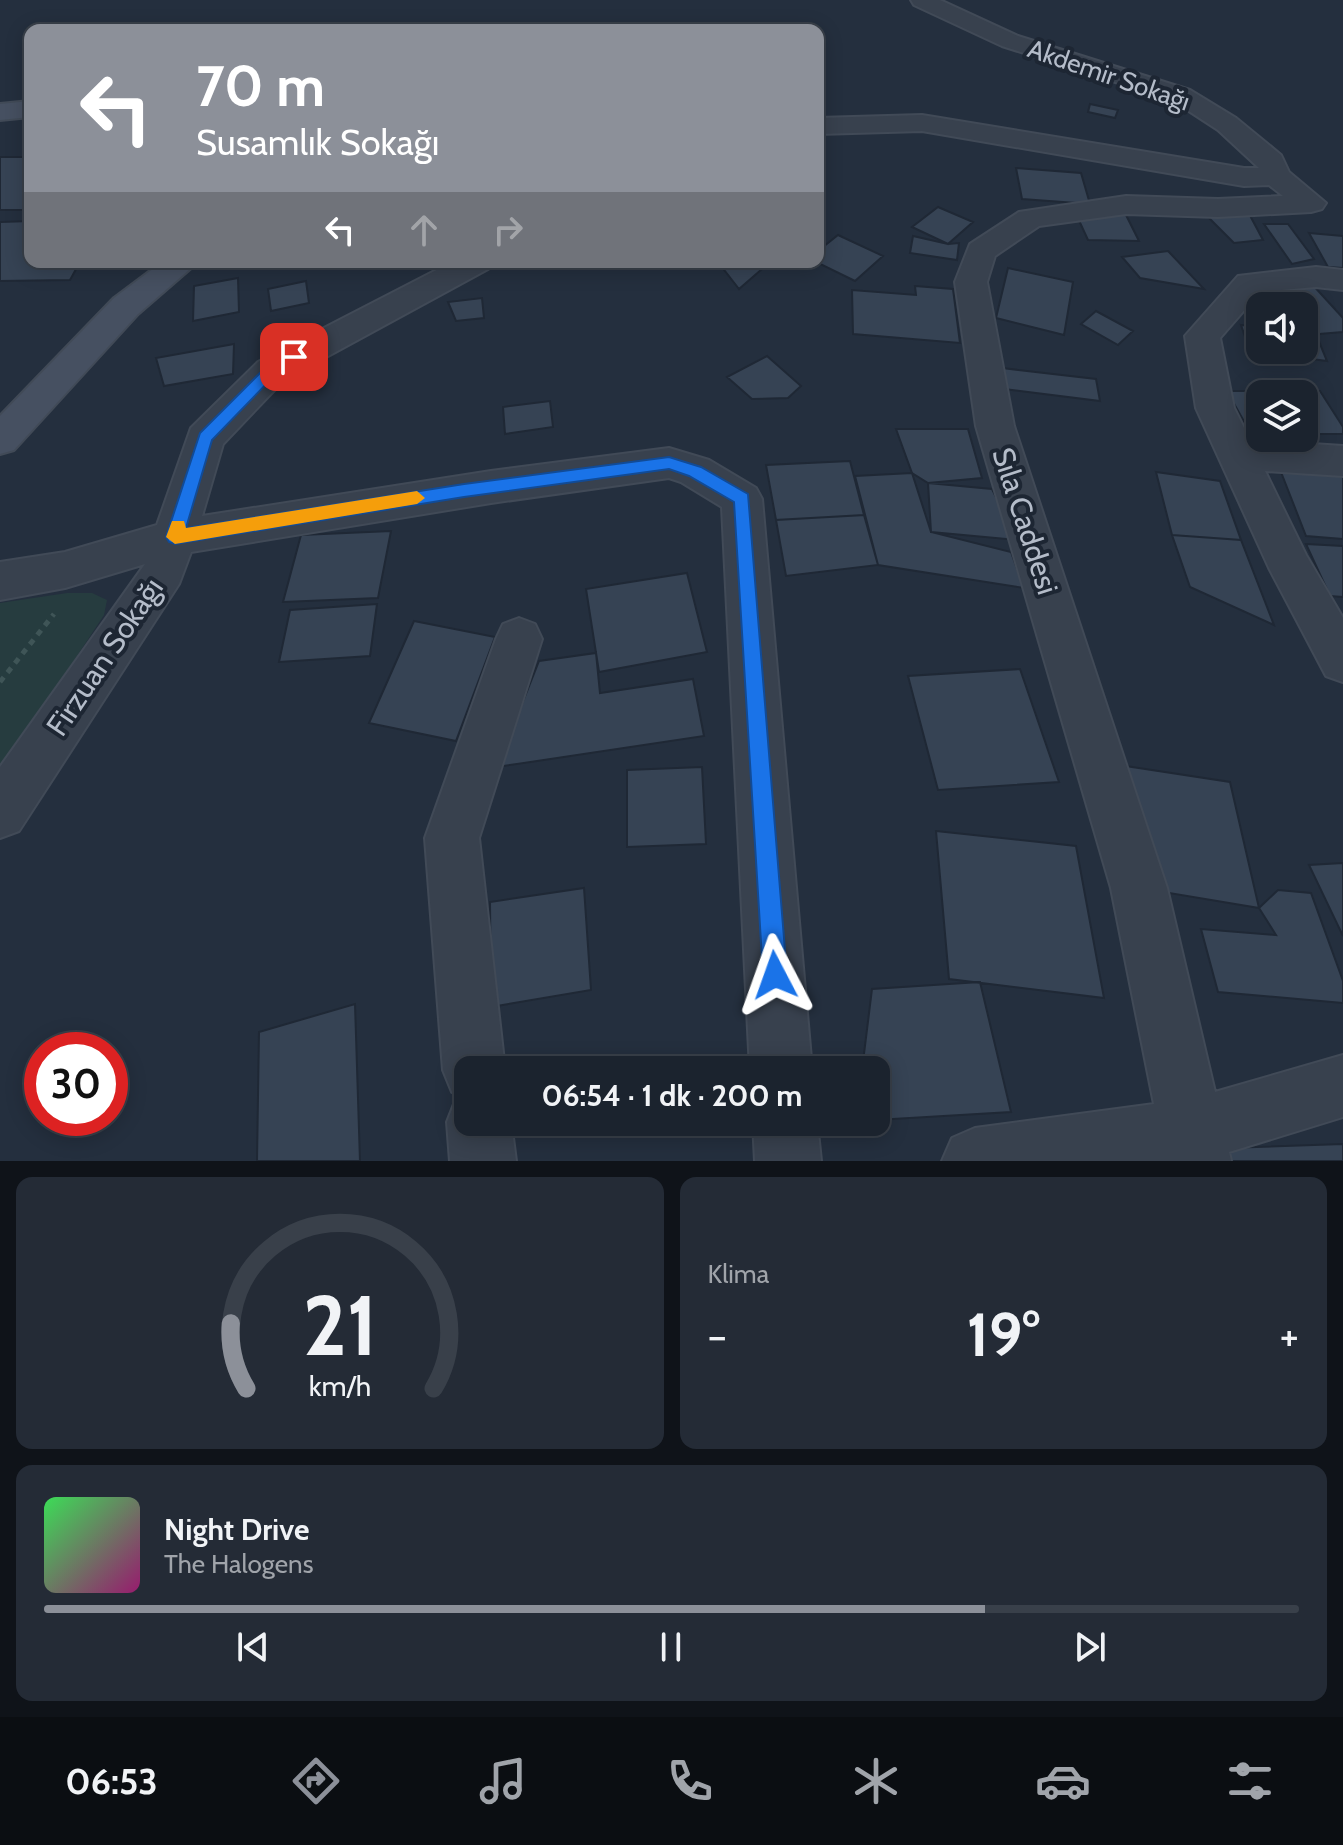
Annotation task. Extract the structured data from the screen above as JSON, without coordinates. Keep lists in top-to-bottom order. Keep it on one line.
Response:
{"streets":{"street":["Akdemir Sokağı","Sıla Caddesi","Firzuan Sokağı"]},"crossings":[["Akdemir Sokağı","Sıla Caddesi"]],"page":{"turn":["70 m","Susamlık Sokağı"],"limit":"30","trip":"06:54 · 1 dk · 200 m","tile":"Klima","heat":["−","19°","+"],"song":["Night Drive","The Halogens"],"tabs":"06:53","gauge":["21","km/h"]}}
